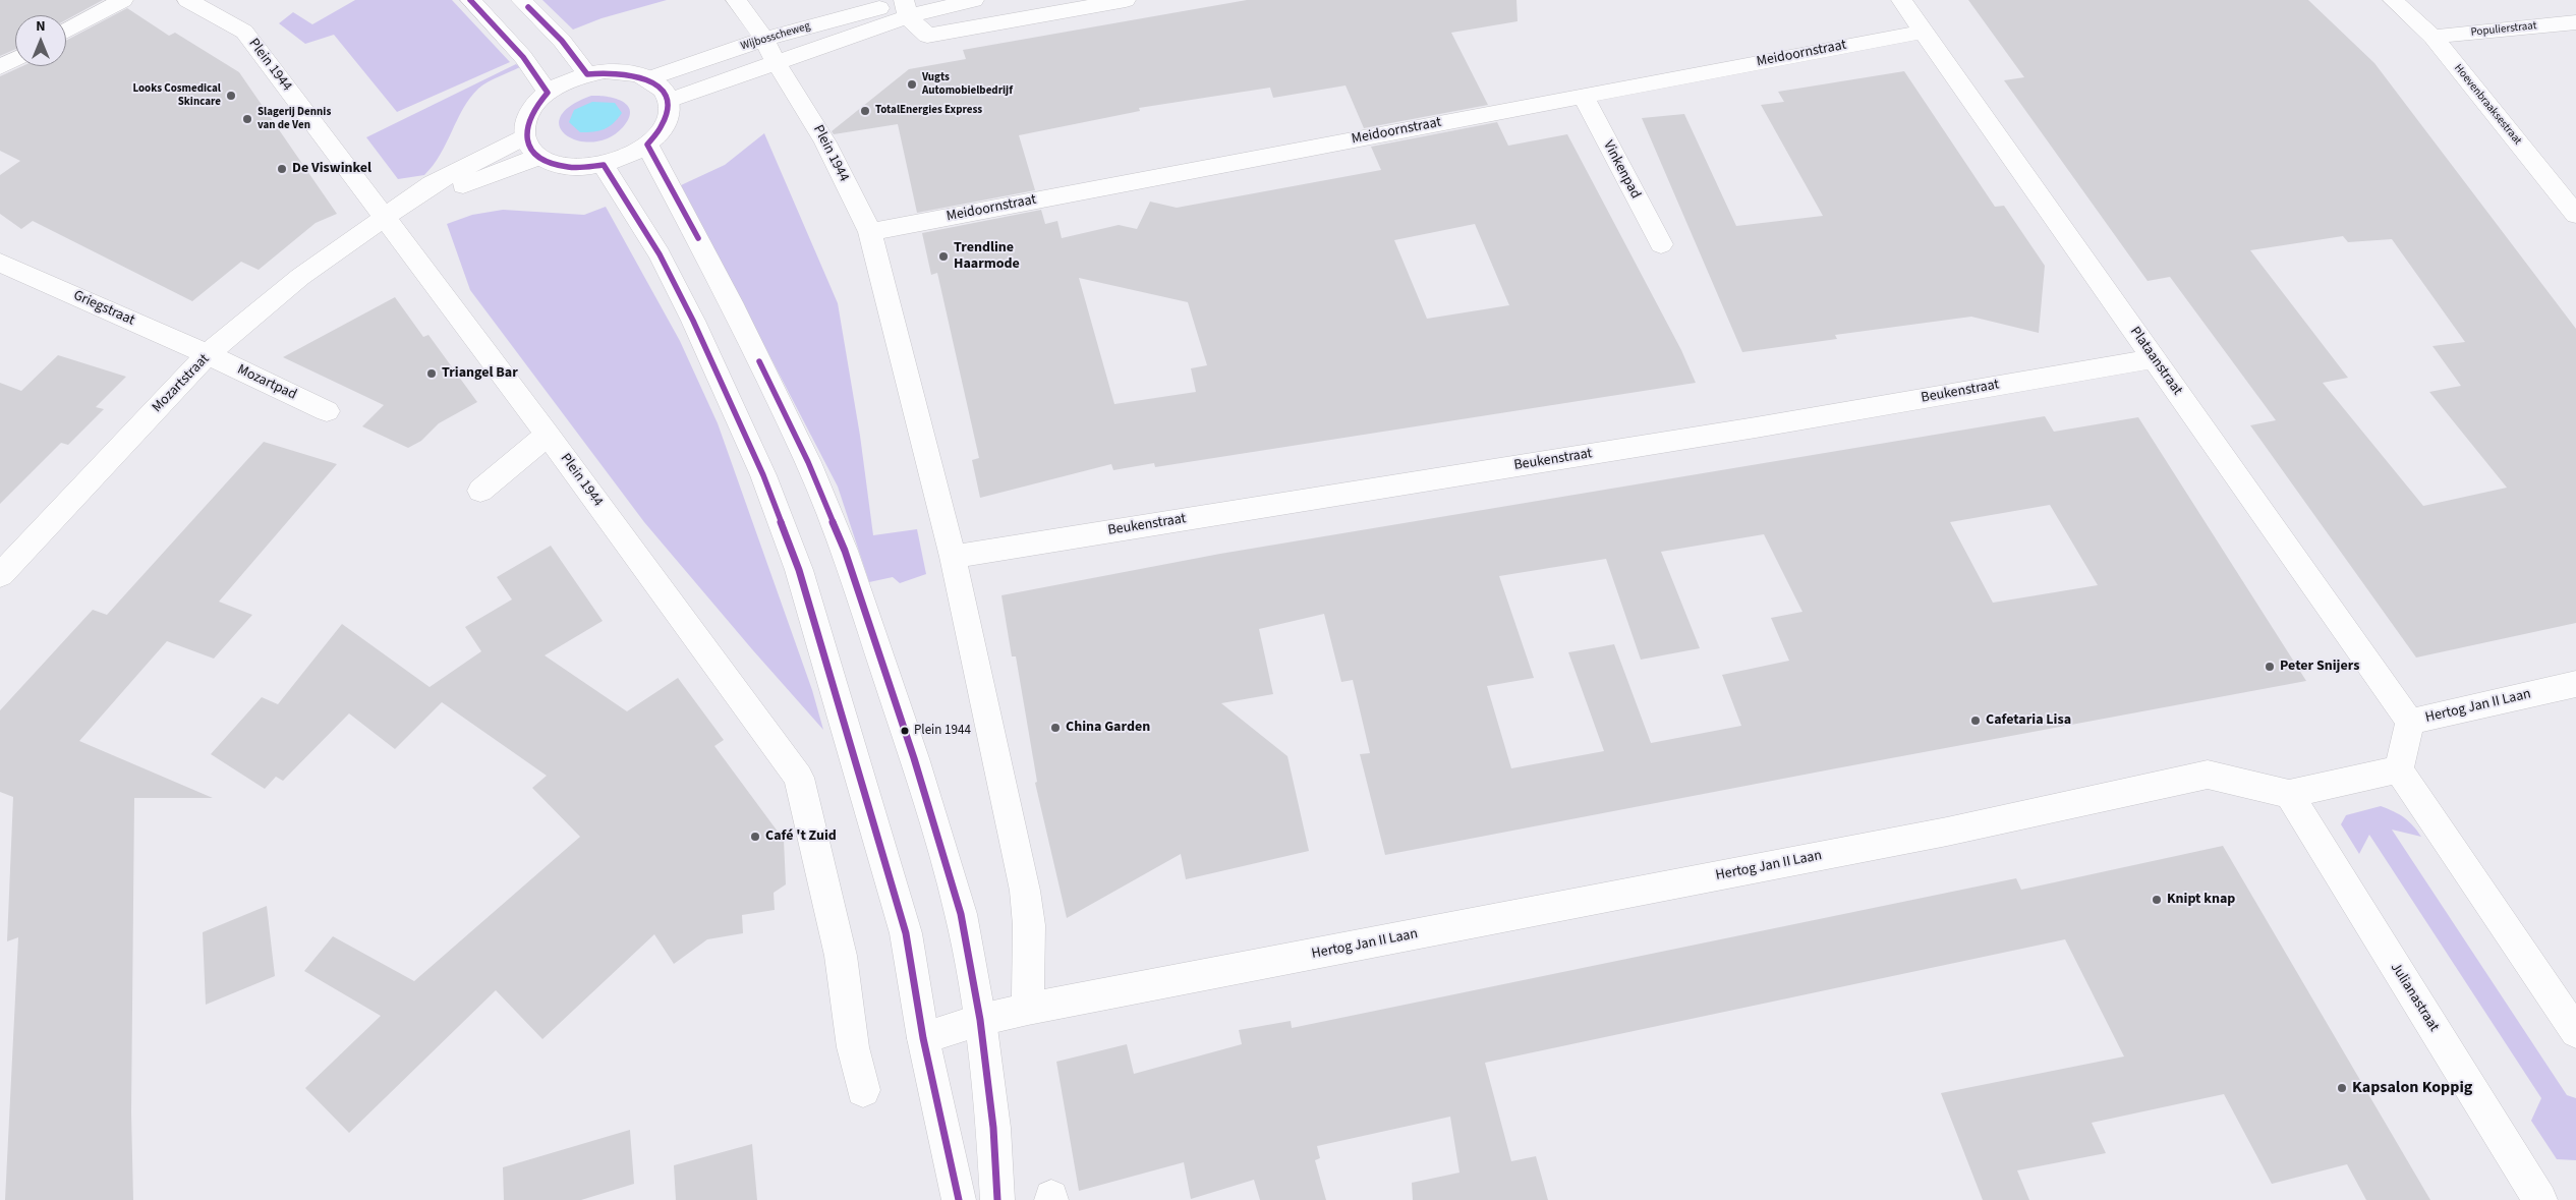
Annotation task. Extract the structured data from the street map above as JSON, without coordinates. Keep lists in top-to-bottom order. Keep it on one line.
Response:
{"streets":{"street":["Populierstraat","Wijbosscheweg","Meidoornstraat","Plein 1944","Hoevenbraaksestraat","Vinkenpad","Griegstraat","Plataanstraat","Mozartpad","Mozartstraat","Beukenstraat","Hertog Jan II Laan","Julianastraat"]},"crossings":[["Populierstraat","Hoevenbraaksestraat"],["Wijbosscheweg","Plein 1944"],["Wijbosscheweg","Mozartstraat"],["Meidoornstraat","Plein 1944"],["Meidoornstraat","Vinkenpad"],["Meidoornstraat","Plataanstraat"],["Plein 1944","Mozartstraat"],["Plein 1944","Beukenstraat"],["Plein 1944","Hertog Jan II Laan"],["Griegstraat","Mozartpad"],["Griegstraat","Mozartstraat"],["Plataanstraat","Beukenstraat"],["Plataanstraat","Hertog Jan II Laan"],["Mozartpad","Mozartstraat"],["Hertog Jan II Laan","Julianastraat"]],"places":["Vugts Automobielbedrijf","Looks Cosmedical Skincare","TotalEnergies Express","Slagerij Dennis van de Ven","De Viswinkel","Trendline Haarmode","Triangel Bar","Peter Snijers","Cafetaria Lisa","China Garden","Plein 1944","Café 't Zuid","Knipt knap","Kapsalon Koppig"],"north":"top"}
